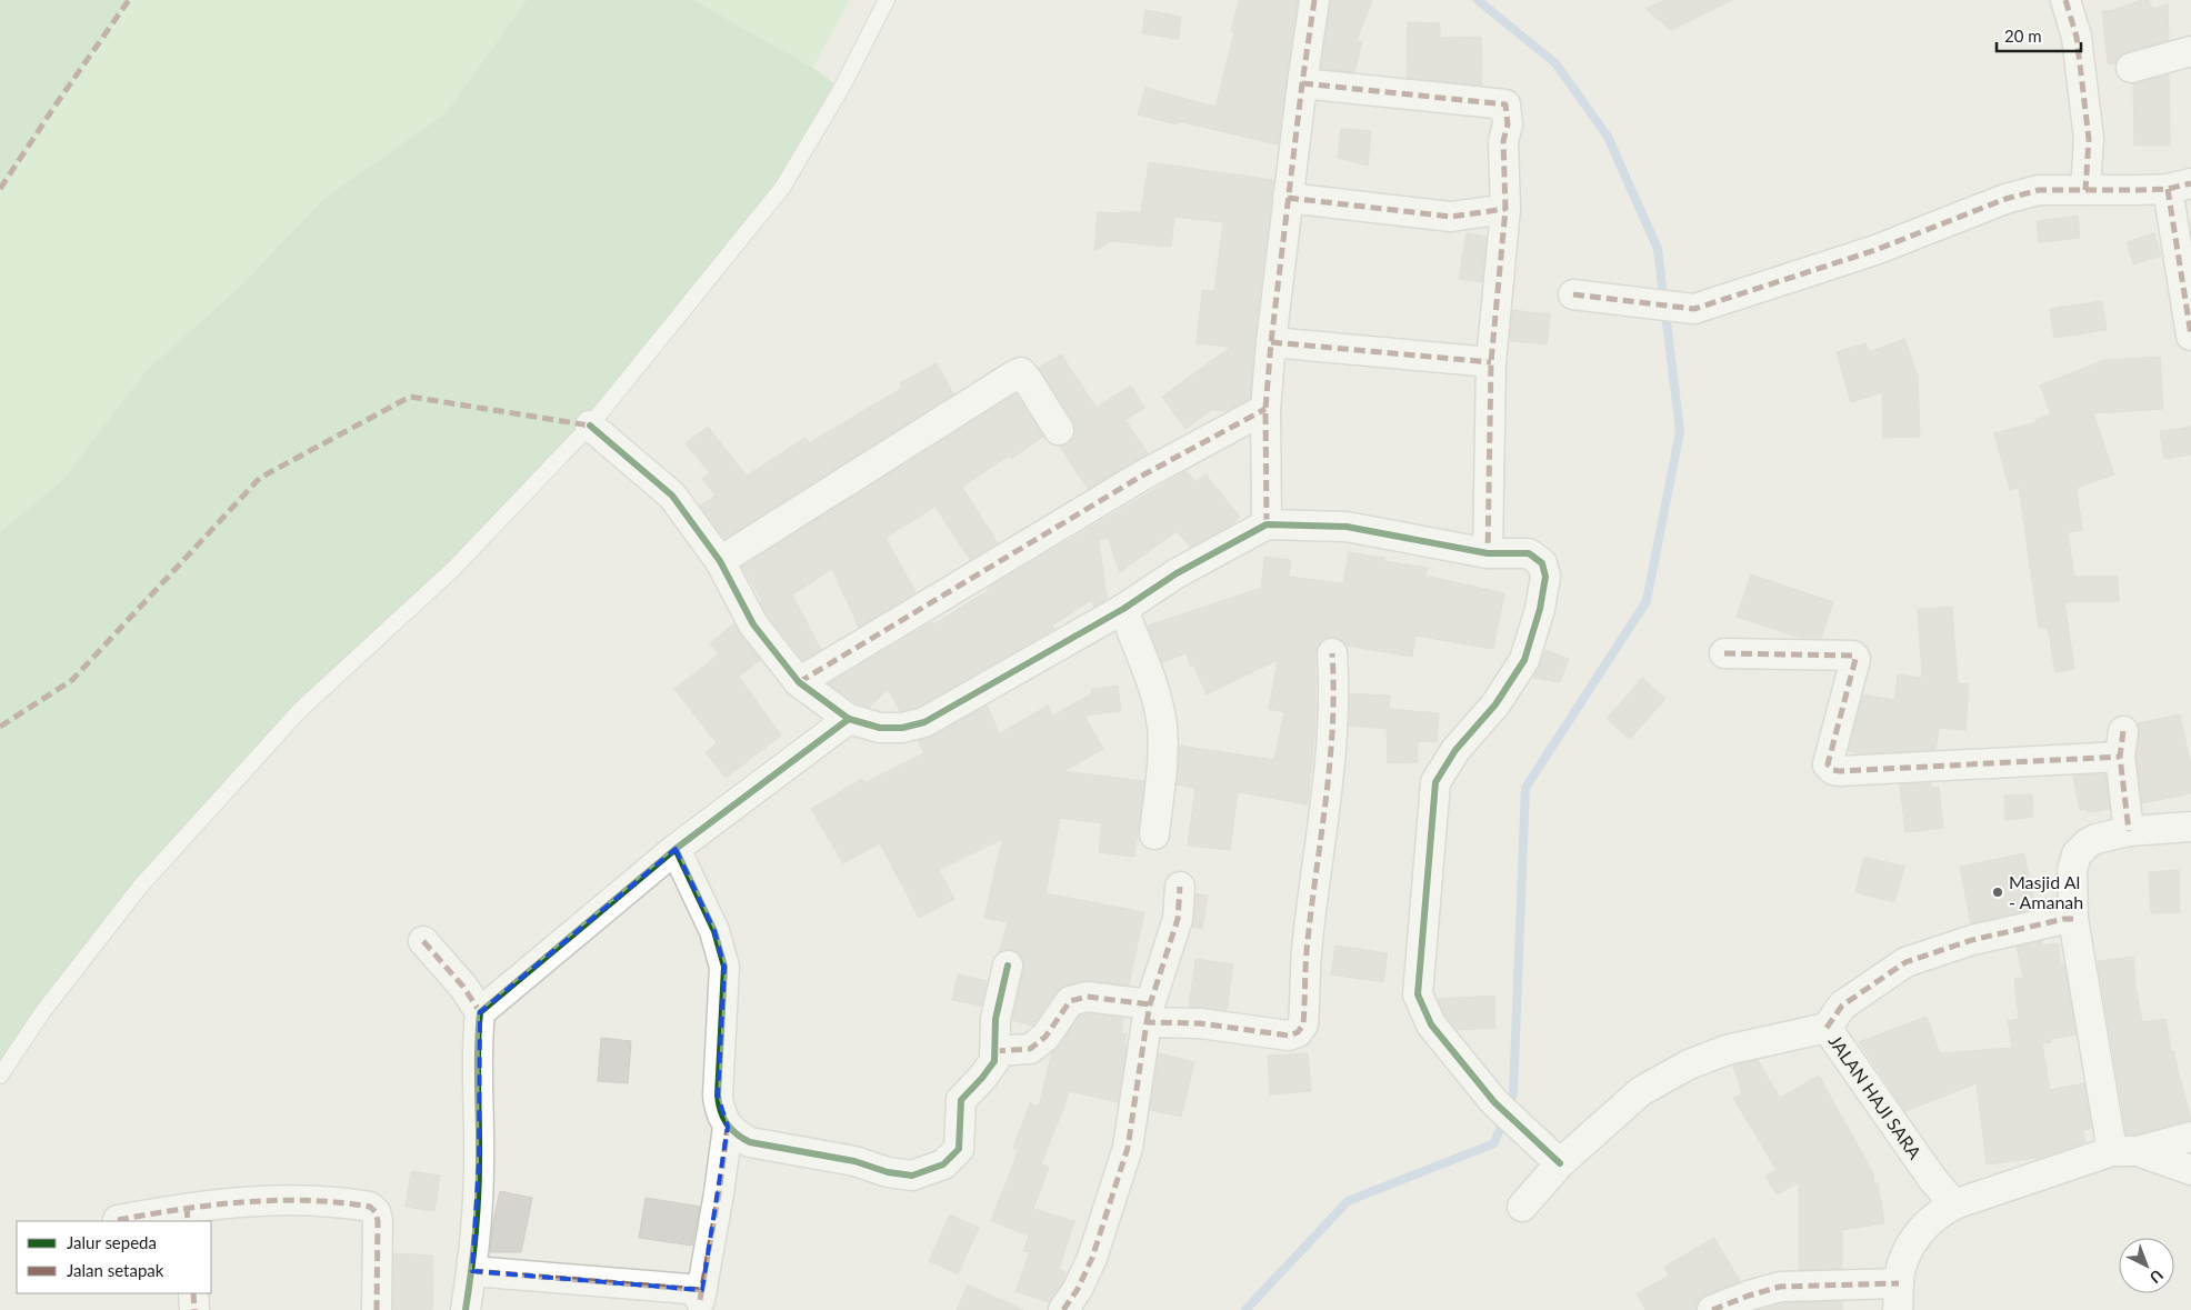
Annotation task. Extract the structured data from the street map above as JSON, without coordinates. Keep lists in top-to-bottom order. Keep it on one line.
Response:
{"streets":{"street":["JALAN HAJI SARA"]},"places":["Masjid Al - Amanah"],"legend":["Jalur sepeda","Jalan setapak"],"scale_bar":"20 m","north":"bottom right"}
